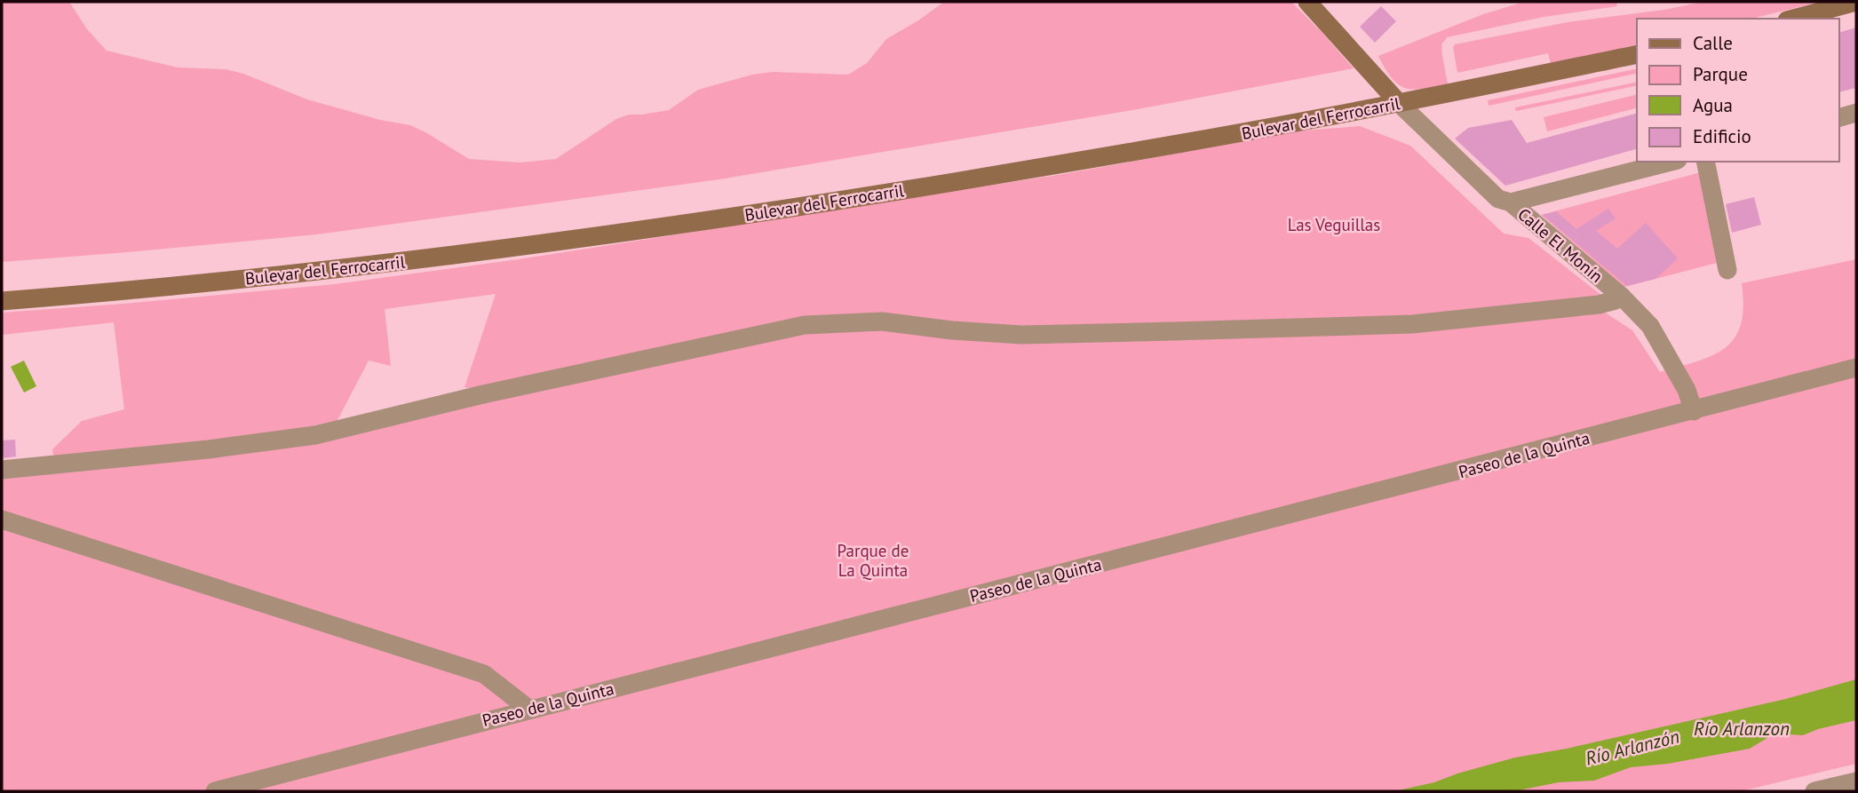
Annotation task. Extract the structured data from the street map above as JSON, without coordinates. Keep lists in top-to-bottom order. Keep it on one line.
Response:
{"streets":{"main road":["Bulevar del Ferrocarril"],"street":["Calle El Monín","Paseo de la Quinta"]},"crossings":[["Bulevar del Ferrocarril","Calle El Monín"],["Calle El Monín","Paseo de la Quinta"]],"water":["Río Arlanzon","Río Arlanzón"],"parks":["Las Veguillas","Parque de La Quinta"],"legend":["Calle","Parque","Agua","Edificio"]}
